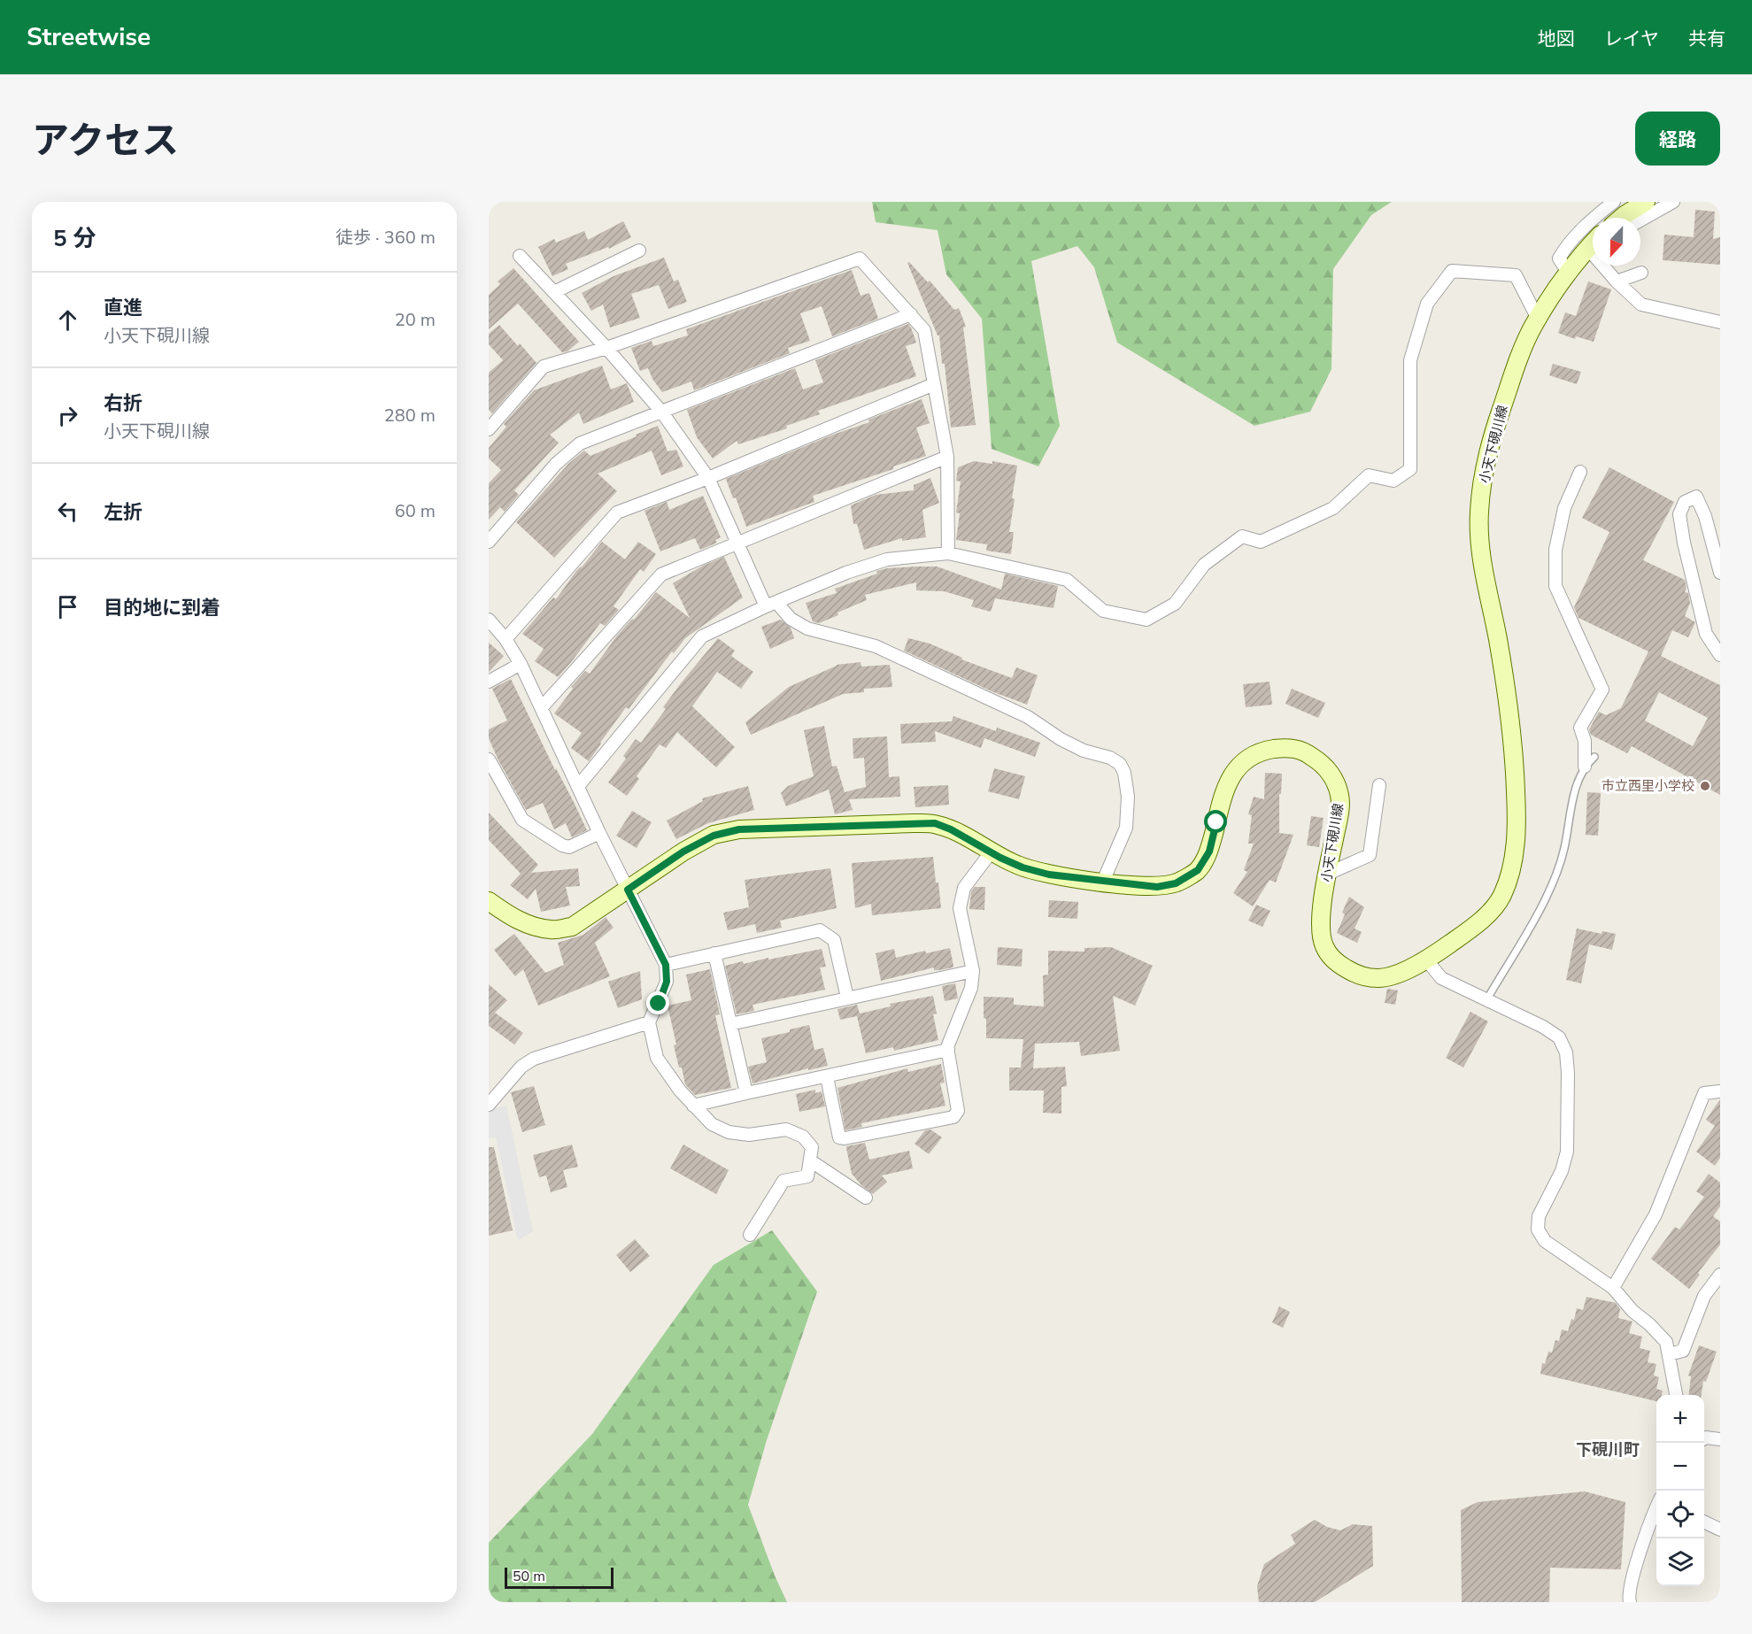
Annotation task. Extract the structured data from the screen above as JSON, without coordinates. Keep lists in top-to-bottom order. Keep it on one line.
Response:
{"streets":{"main road":["小天下硯川線"]},"districts":["下硯川町"],"places":["市立西里小学校"],"scale_bar":"50 m","north":"bottom","page":{"header":"Streetwise","nav":["地図","レイヤ","共有"],"title":"アクセス","buttons":"経路","heading":["5 分","徒歩 · 360 m"],"list":[["直進","小天下硯川線","20 m"],["右折","小天下硯川線","280 m"],["左折","60 m"],"目的地に到着"],"map_buttons":["+","−"],"scale":"50 m"}}
